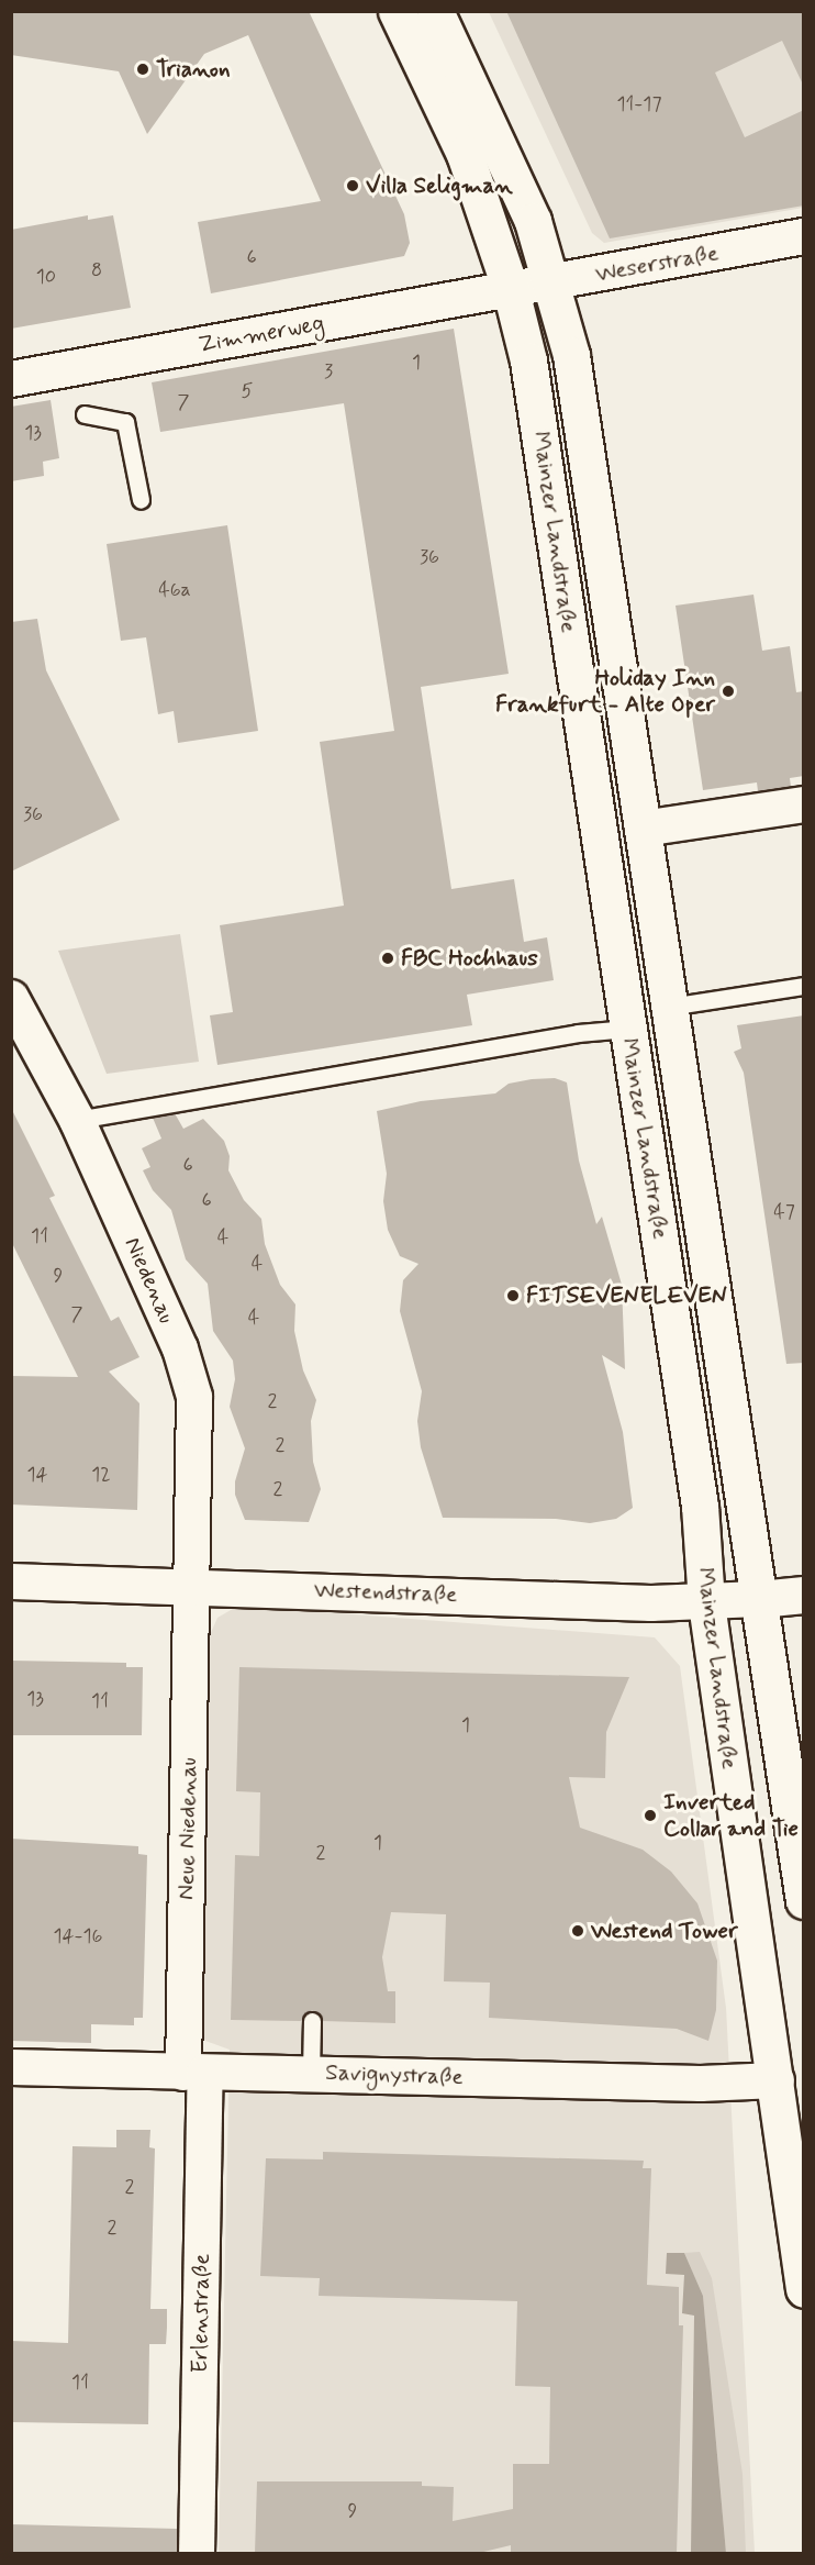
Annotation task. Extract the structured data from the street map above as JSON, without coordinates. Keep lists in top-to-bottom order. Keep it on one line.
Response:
{"streets":{"main road":["Mainzer Landstraße"],"street":["Weserstraße","Zimmerweg","Niedenau","Westendstraße","Neue Niedenau","Savignystraße","Erlenstraße"]},"crossings":[["Weserstraße","Zimmerweg"],["Weserstraße","Mainzer Landstraße"],["Zimmerweg","Mainzer Landstraße"],["Mainzer Landstraße","Westendstraße"],["Mainzer Landstraße","Savignystraße"],["Niedenau","Westendstraße"],["Niedenau","Neue Niedenau"],["Westendstraße","Neue Niedenau"],["Neue Niedenau","Savignystraße"],["Neue Niedenau","Erlenstraße"],["Savignystraße","Erlenstraße"]],"places":["Trianon","Villa Seligman","Holiday Inn Frankfurt - Alte Oper","FBC Hochhaus","FITSEVENELEVEN","Inverted Collar and Tie","Westend Tower"],"house_numbers":["11-17","6","8","10","1","3","5","7","13","36","46a","36","6","6","47","11","4","4","9","7","4","2","2","14","12","2","13","11","1","1","2","14-16","2","2","11","9"]}
